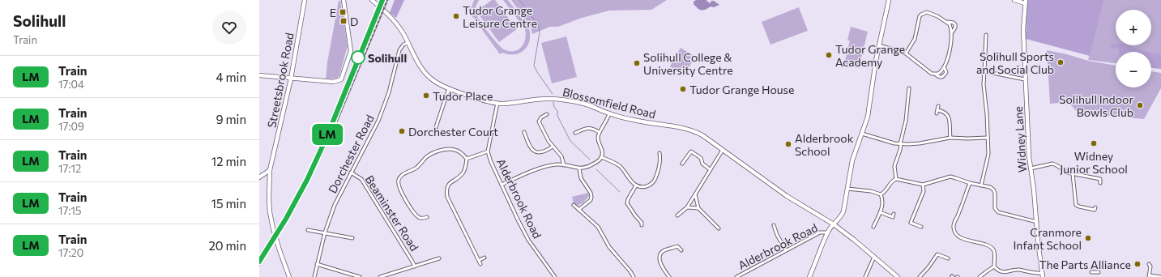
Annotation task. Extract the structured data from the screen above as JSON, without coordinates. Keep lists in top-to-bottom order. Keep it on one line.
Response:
{"streets":{"main road":["Streetsbrook Road","Blossomfield Road","Widney Lane"],"street":["Dorchester Road","Alderbrook Road","Beaminster Road"]},"crossings":[["Blossomfield Road","Dorchester Road"],["Blossomfield Road","Alderbrook Road"],["Dorchester Road","Beaminster Road"]],"places":{"transit":["E","D"],"other":["Tudor Grange Leisure Centre","Tudor Grange Academy","Solihull","Solihull Sports and Social Club","Solihull College & University Centre","Tudor Grange House","Tudor Place","Solihull Indoor Bowls Club","Dorchester Court","Widney Junior School","Alderbrook School","Cranmore Infant School","The Parts Alliance"]},"page":{"heading":["Solihull","Train"],"on_map":"LM","map_buttons":["+","−"],"list":[{"mark":"LM","name":"Train","note":"17:04","value":"4 min"},{"mark":"LM","name":"Train","note":"17:09","value":"9 min"},{"mark":"LM","name":"Train","note":"17:12","value":"12 min"},{"mark":"LM","name":"Train","note":"17:15","value":"15 min"},{"mark":"LM","name":"Train","note":"17:20","value":"20 min"}]}}
